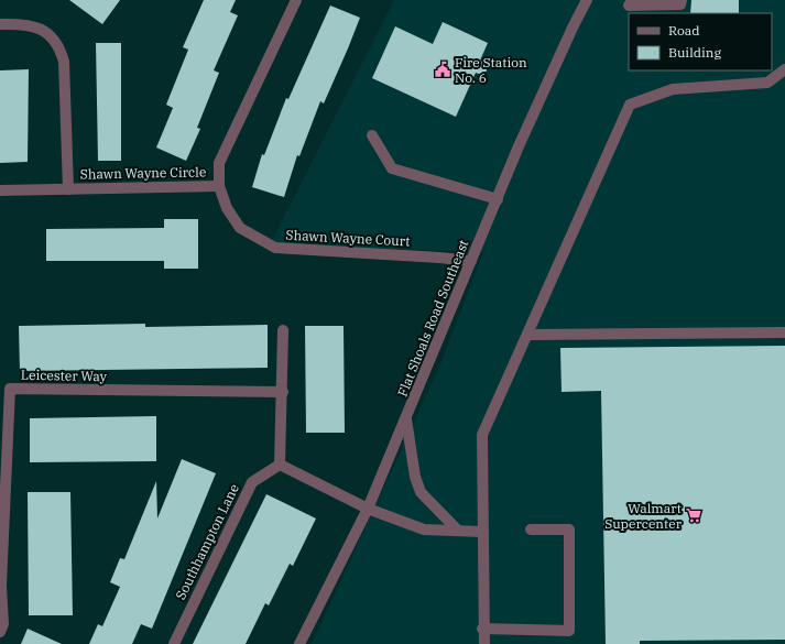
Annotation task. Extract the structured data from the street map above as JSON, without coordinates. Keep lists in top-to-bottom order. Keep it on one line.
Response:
{"streets":{"street":["Shawn Wayne Circle","Shawn Wayne Court","Flat Shoals Road Southeast","Leicester Way","Southhampton Lane"]},"crossings":[["Shawn Wayne Circle","Shawn Wayne Court"],["Shawn Wayne Court","Flat Shoals Road Southeast"]],"places":{"public building":["Fire Station No. 6"],"supermarket":["Walmart Supercenter"]},"legend":["Road","Building"]}
